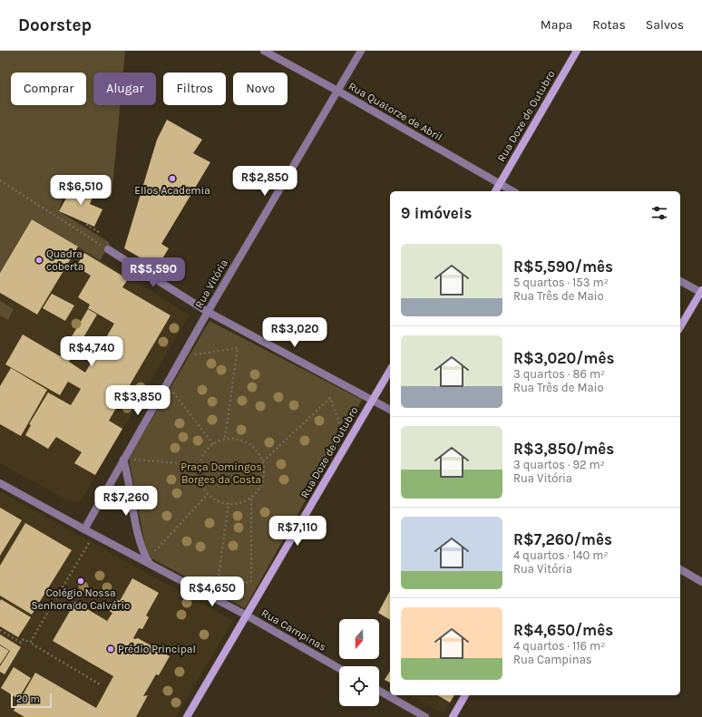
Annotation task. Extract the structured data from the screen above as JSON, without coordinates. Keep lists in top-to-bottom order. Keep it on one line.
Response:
{"streets":{"main road":["Rua Doze de Outubro"],"street":["Rua Quatorze de Abril","Rua Vitória","Rua Campinas"]},"crossings":[["Rua Quatorze de Abril","Rua Doze de Outubro"],["Rua Quatorze de Abril","Rua Vitória"],["Rua Doze de Outubro","Rua Campinas"],["Rua Vitória","Rua Campinas"]],"parks":["Praça Domingos Borges da Costa"],"places":["Ellos Academia","Quadra coberta","Colégio Nossa Senhora do Calvário","Prédio Principal"],"scale_bar":"20 m","north":"bottom","page":{"header":"Doorstep","nav":["Mapa","Rotas","Salvos"],"chip":["Comprar","Alugar","Filtros","Novo"],"price":["R$2,850","R$6,510","R$5,590","R$3,020","R$4,740","R$3,850","R$7,260","R$7,110","R$4,650"],"heading":"9 imóveis","list":[{"name":"R$5,590/mês","note":"5 quartos · 153 m² · Rua Três de Maio"},{"name":"R$3,020/mês","note":"3 quartos · 86 m² · Rua Três de Maio"},{"name":"R$3,850/mês","note":"3 quartos · 92 m² · Rua Vitória"},{"name":"R$7,260/mês","note":"4 quartos · 140 m² · Rua Vitória"},{"name":"R$4,650/mês","note":"4 quartos · 116 m² · Rua Campinas"}],"scale":"20 m"}}
